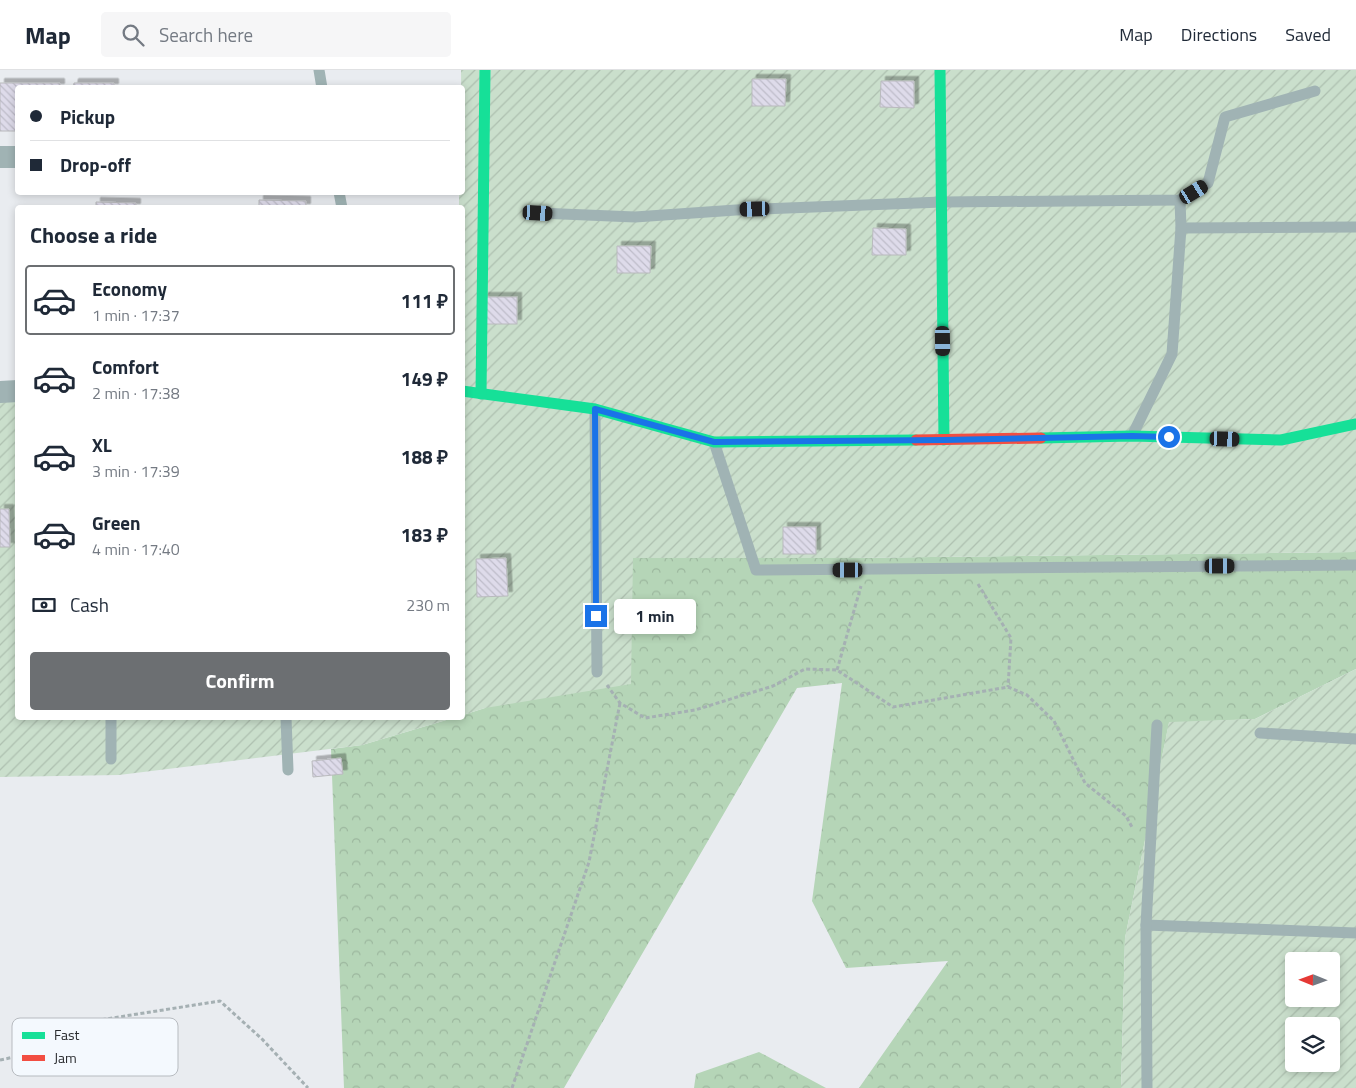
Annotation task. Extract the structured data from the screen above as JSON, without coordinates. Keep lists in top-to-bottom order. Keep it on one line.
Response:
{"legend":["Fast","Jam"],"north":"left","page":{"header":"Map","search":"Search here","nav":["Map","Directions","Saved"],"banner":["Pickup","Drop-off"],"heading":"Choose a ride","list":[{"name":"Economy","note":"1 min · 17:37","value":"111 ₽"},{"name":"Comfort","note":"2 min · 17:38","value":"149 ₽"},{"name":"XL","note":"3 min · 17:39","value":"188 ₽"},{"name":"Green","note":"4 min · 17:40","value":"183 ₽"}],"pay":["Cash","230 m"],"bubble":"1 min","buttons":"Confirm"}}
